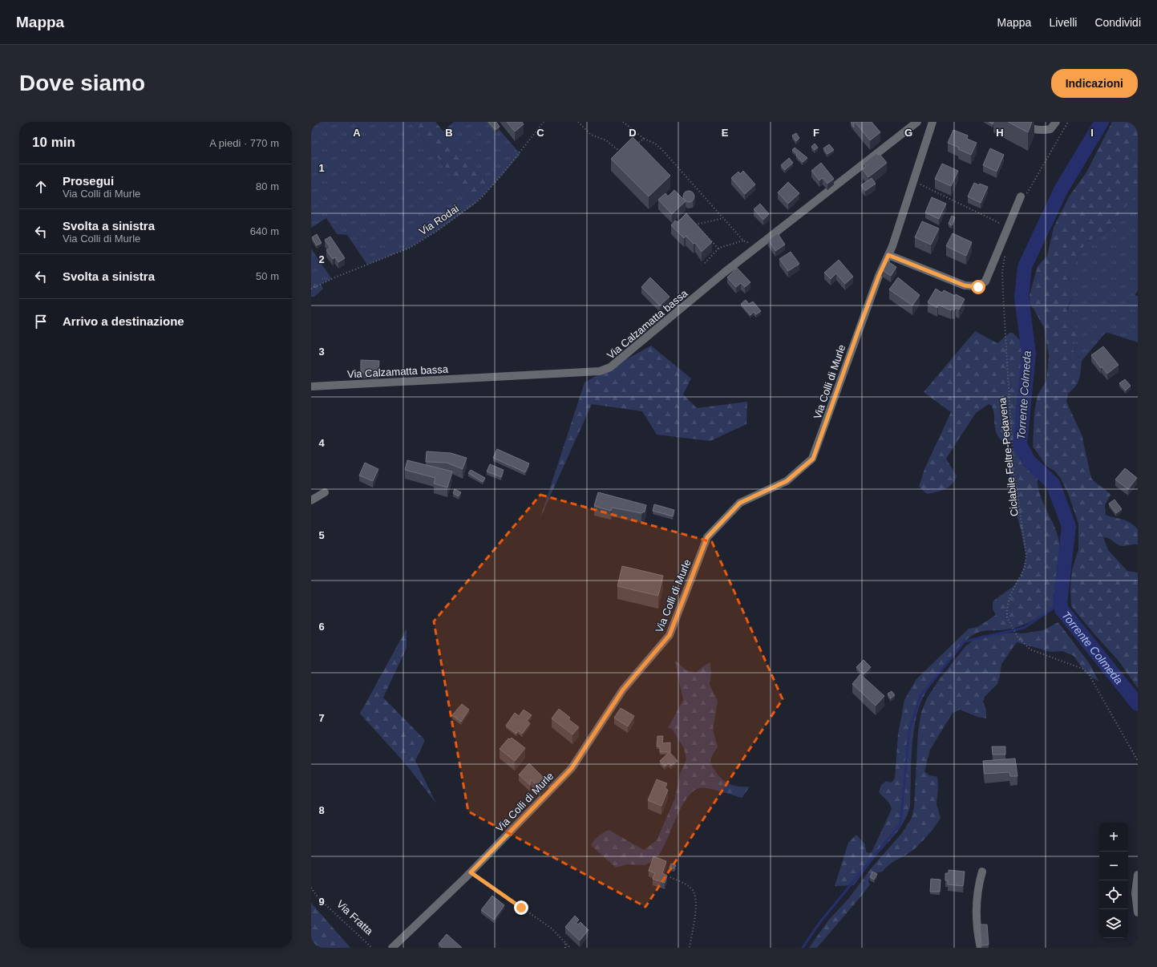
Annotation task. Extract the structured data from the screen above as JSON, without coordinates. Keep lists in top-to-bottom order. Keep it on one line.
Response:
{"streets":{"street":["Via Calzamatta bassa","Via Colli di Murle"],"path":["Via Rodai","Ciclabile Feltre-Pedavena","Via Fratta"]},"water":["Torrente Colmeda"],"page":{"header":"Mappa","nav":["Mappa","Livelli","Condividi"],"buttons":"Indicazioni","title":"Dove siamo","heading":["10 min","A piedi · 770 m"],"list":[["Prosegui","Via Colli di Murle","80 m"],["Svolta a sinistra","Via Colli di Murle","640 m"],["Svolta a sinistra","50 m"],"Arrivo a destinazione"],"map_buttons":["+","−"]},"grid":{"columns":["A","B","C","D","E","F","G","H","I"],"rows":["1","2","3","4","5","6","7","8","9"]}}
